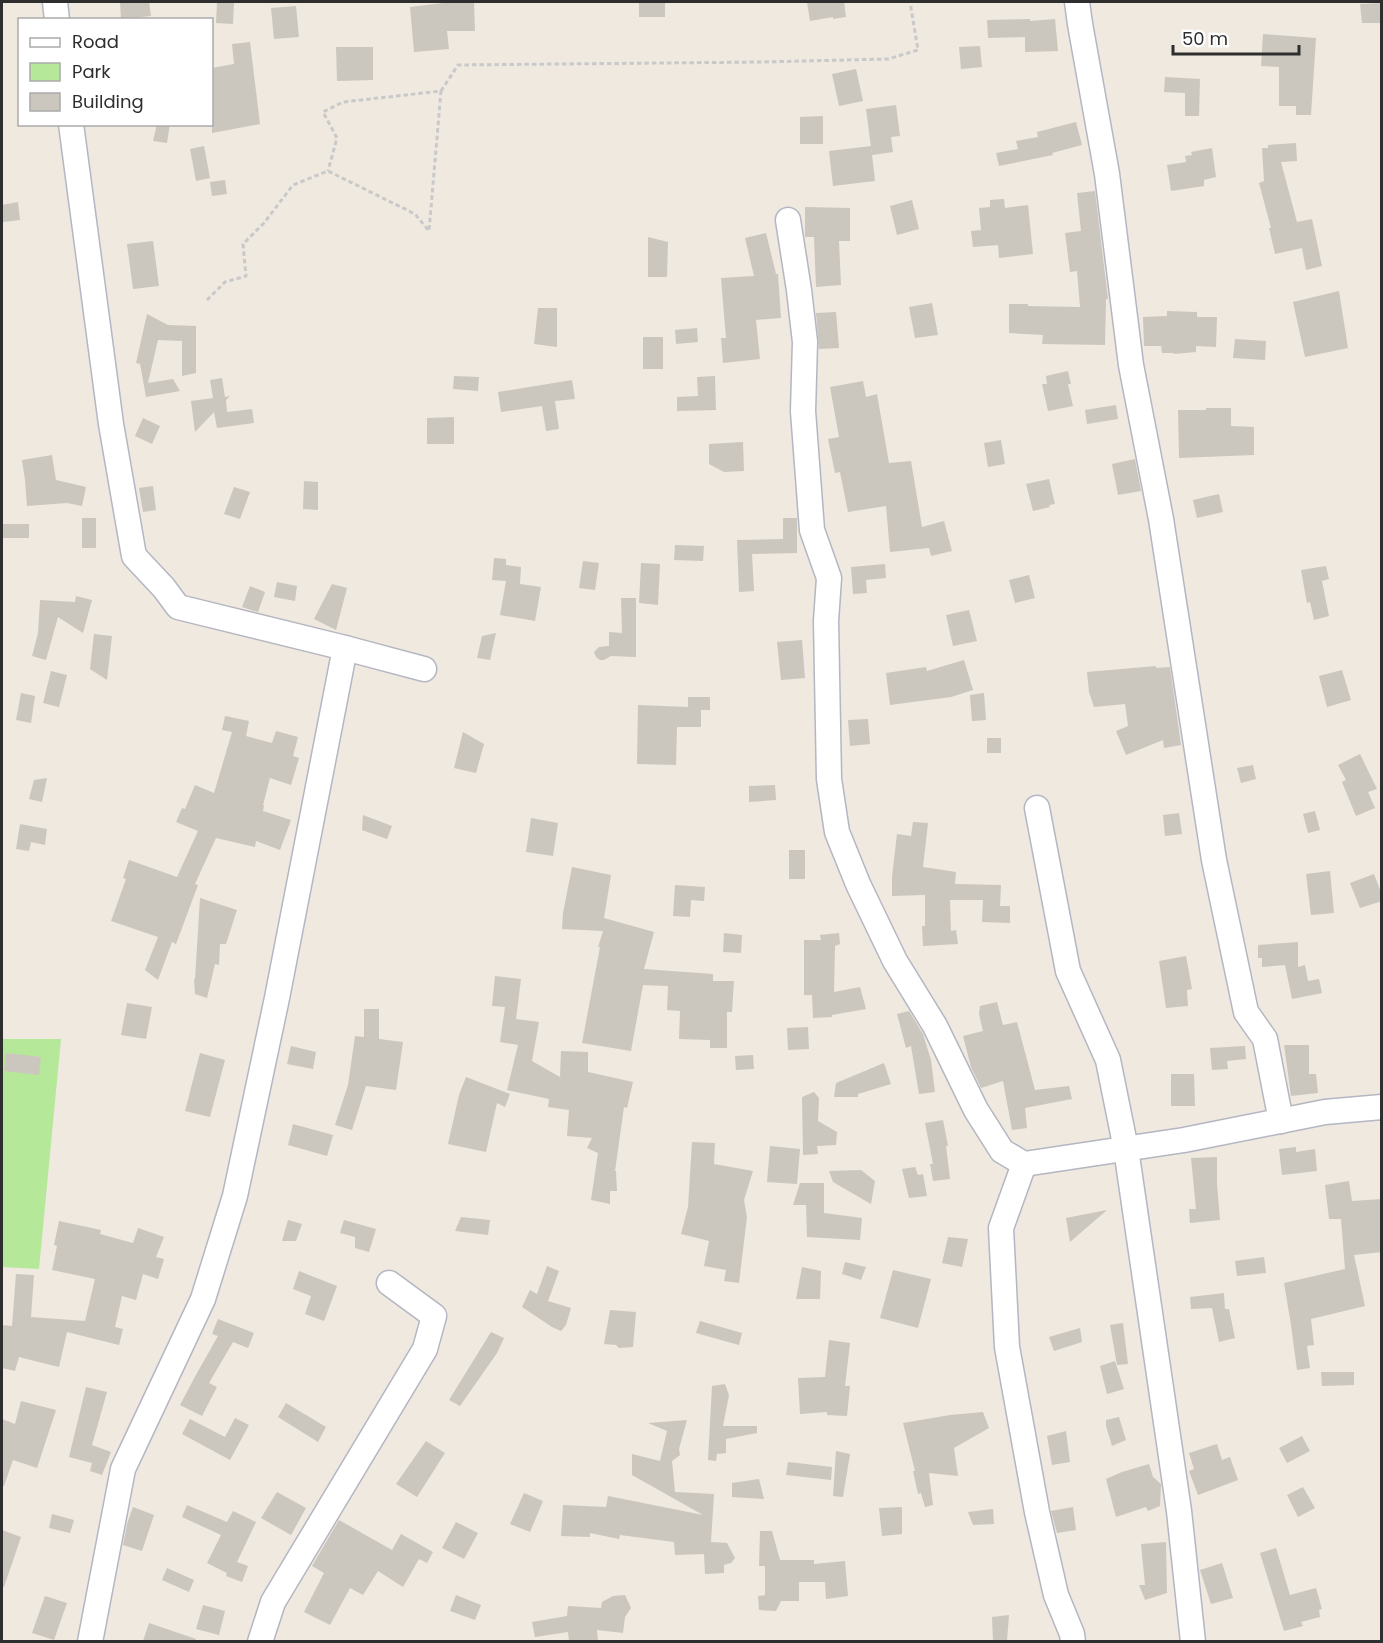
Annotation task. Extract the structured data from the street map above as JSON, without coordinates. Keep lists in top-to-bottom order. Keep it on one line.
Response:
{"legend":["Road","Park","Building"],"scale_bar":"50 m"}
